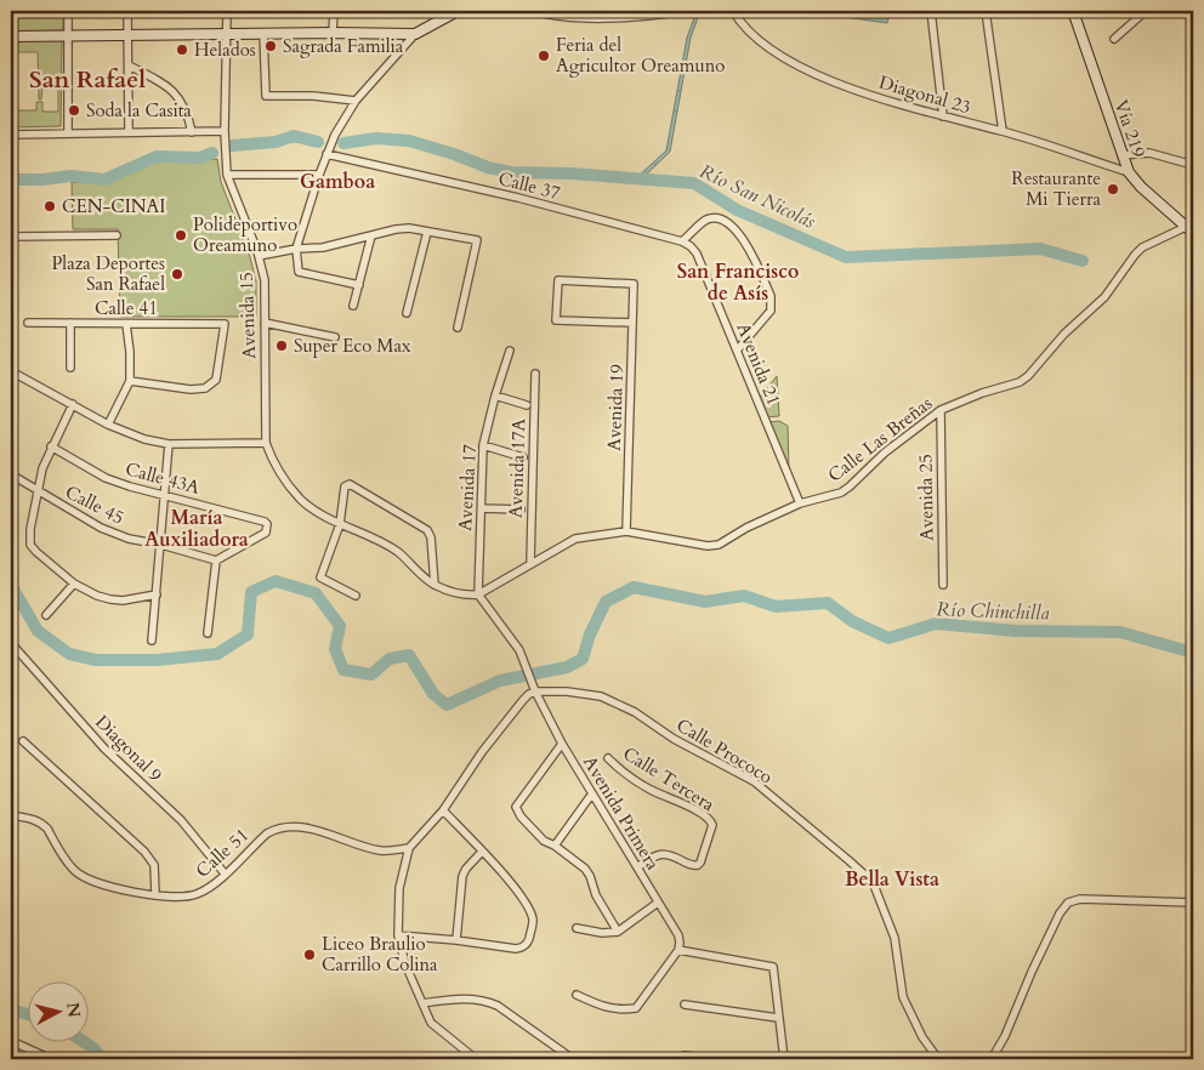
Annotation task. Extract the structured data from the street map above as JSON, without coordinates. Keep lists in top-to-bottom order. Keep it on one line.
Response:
{"streets":{"main road":["Vía 219"],"street":["Diagonal 23","Calle 37","Calle 41","Avenida 15","Avenida 21","Avenida 19","Calle Las Breñas","Avenida 17A","Calle 43A","Avenida 17","Avenida 25","Calle 45","Diagonal 9","Calle Prococo","Calle Tercera","Avenida Primera","Calle 51"]},"crossings":[["Diagonal 23","Vía 219"],["Vía 219","Calle Las Breñas"],["Calle 37","Avenida 21"],["Avenida 21","Calle Las Breñas"],["Avenida 19","Calle Las Breñas"],["Calle Las Breñas","Avenida 17A"],["Calle Las Breñas","Avenida 17"],["Calle Las Breñas","Avenida 25"],["Calle 43A","Calle 45"],["Diagonal 9","Calle 51"],["Calle Prococo","Avenida Primera"],["Calle Tercera","Avenida Primera"]],"districts":["San Rafael","Gamboa","San Francisco de Asís","María Auxiliadora","Bella Vista"],"water":["Río San Nicolás","Río Chinchilla"],"places":["Sagrada Familia","Helados","Feria del Agricultor Oreamuno","Soda la Casita","Restaurante Mi Tierra","CEN-CINAI","Polideportivo Oreamuno","Plaza Deportes San Rafael","Super Eco Max","Liceo Braulio Carrillo Colina"],"north":"right"}
